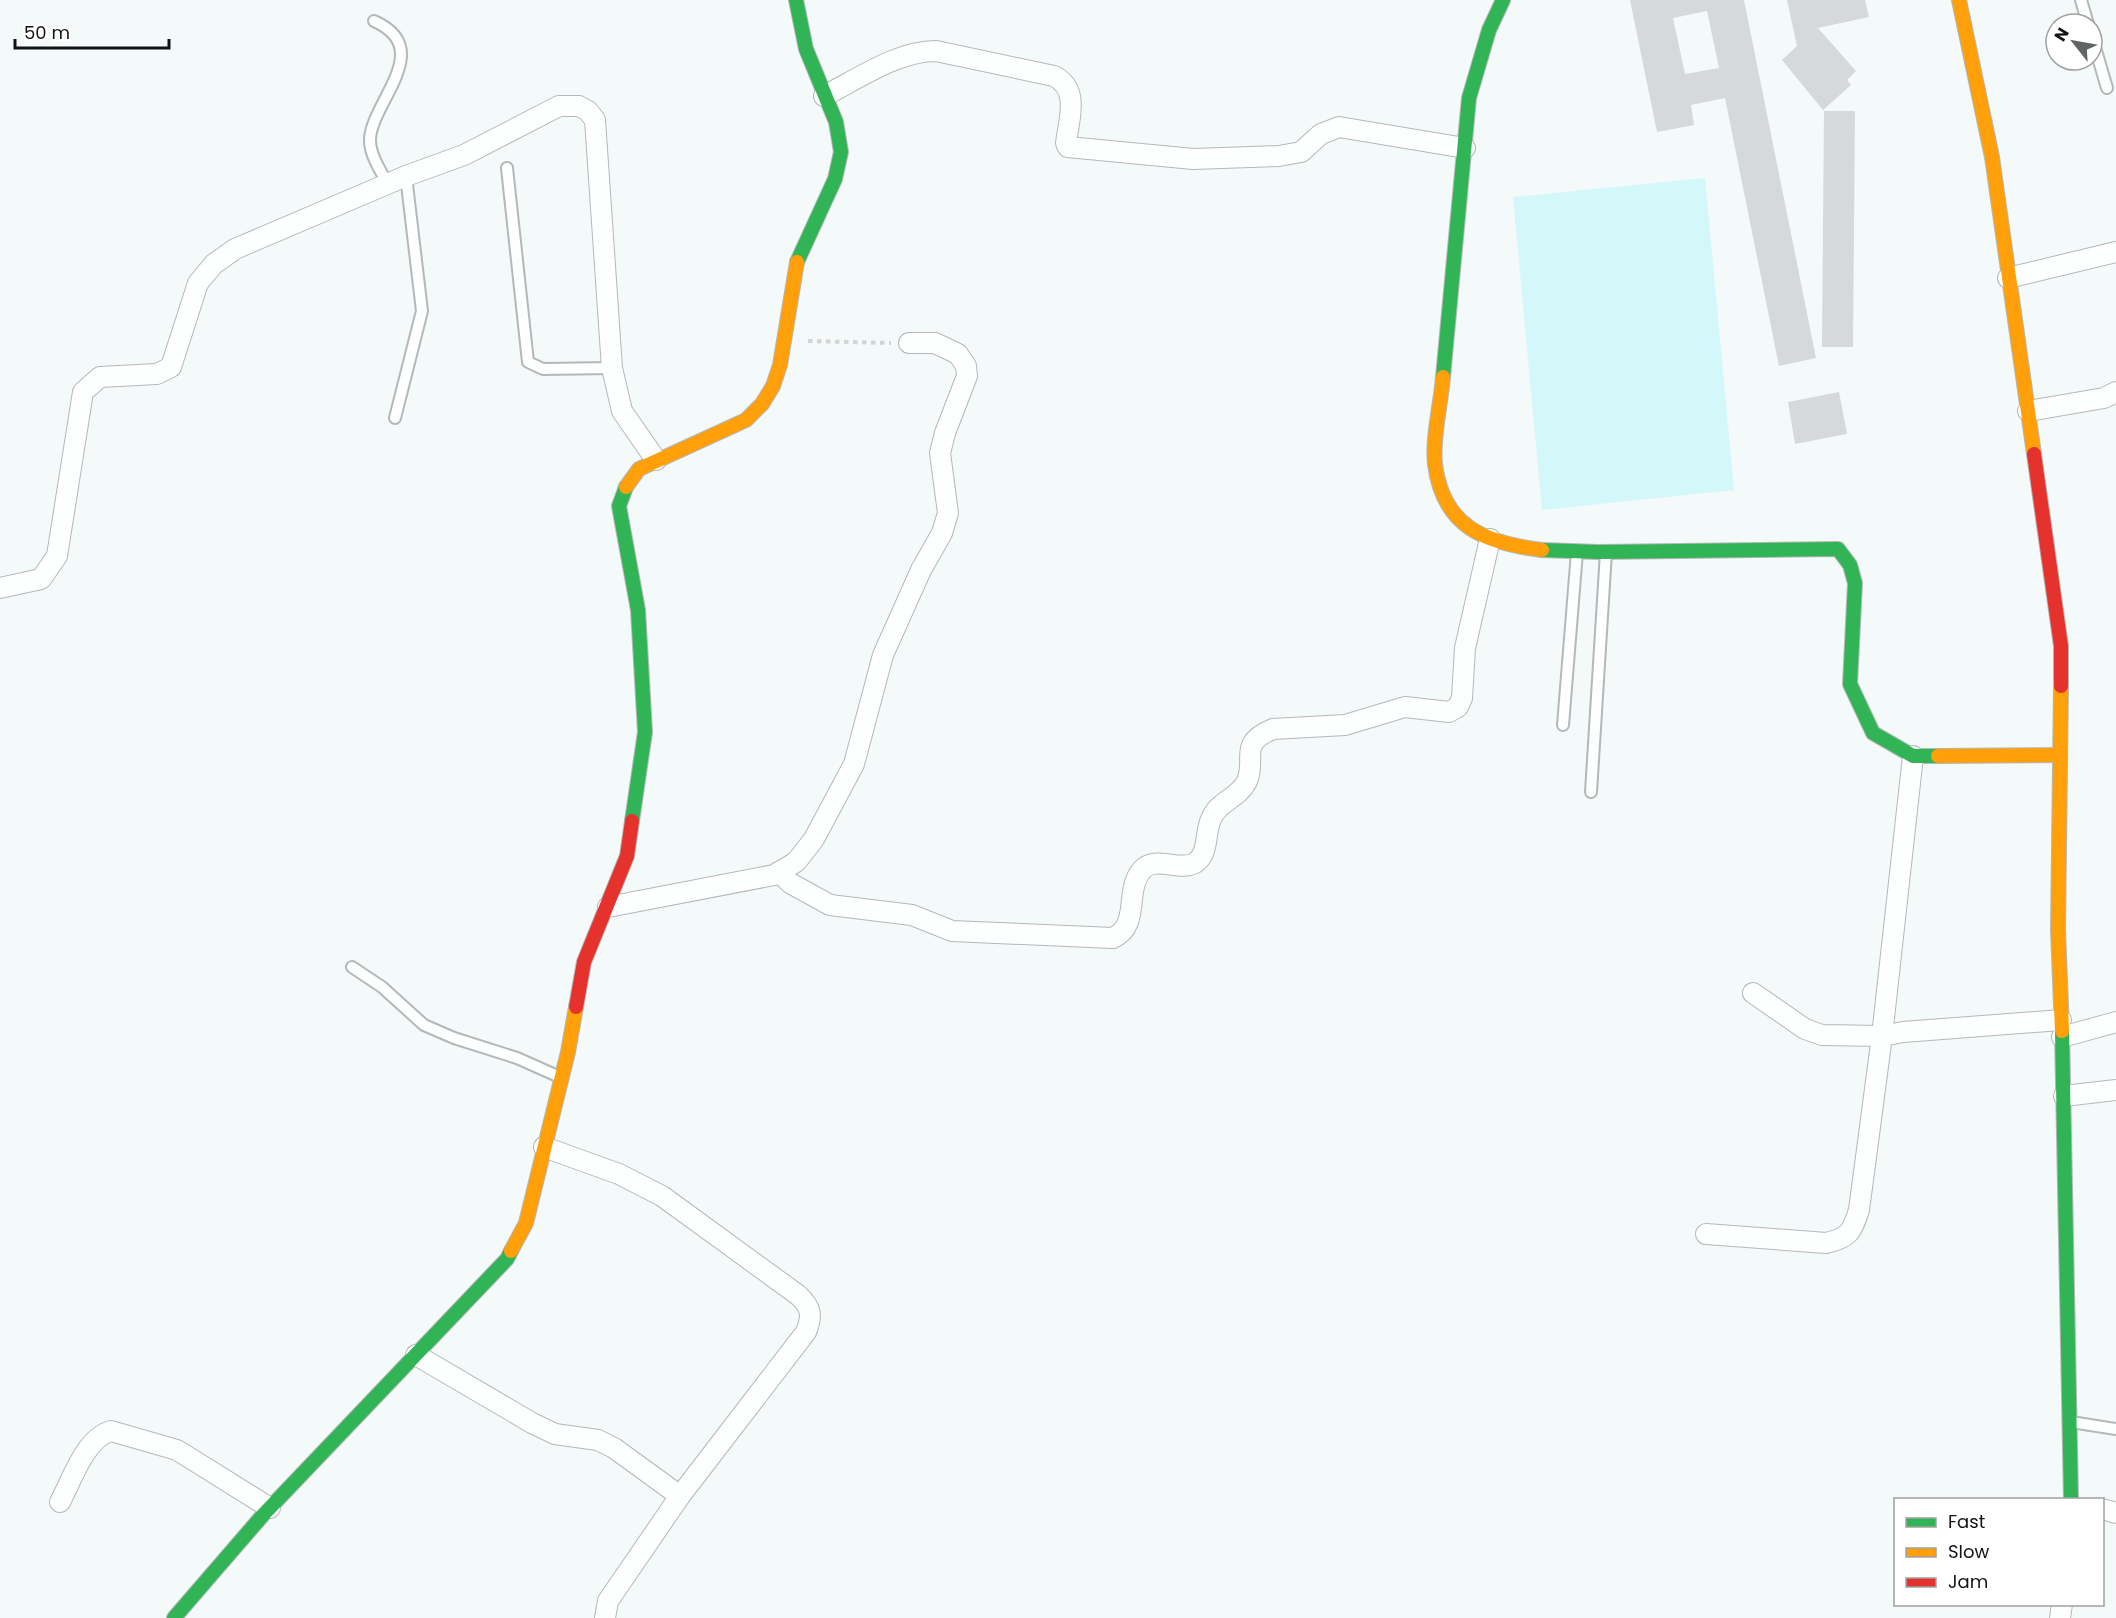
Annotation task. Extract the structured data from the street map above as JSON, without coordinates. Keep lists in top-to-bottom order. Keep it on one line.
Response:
{"legend":["Fast","Slow","Jam"],"scale_bar":"50 m","north":"top left"}
